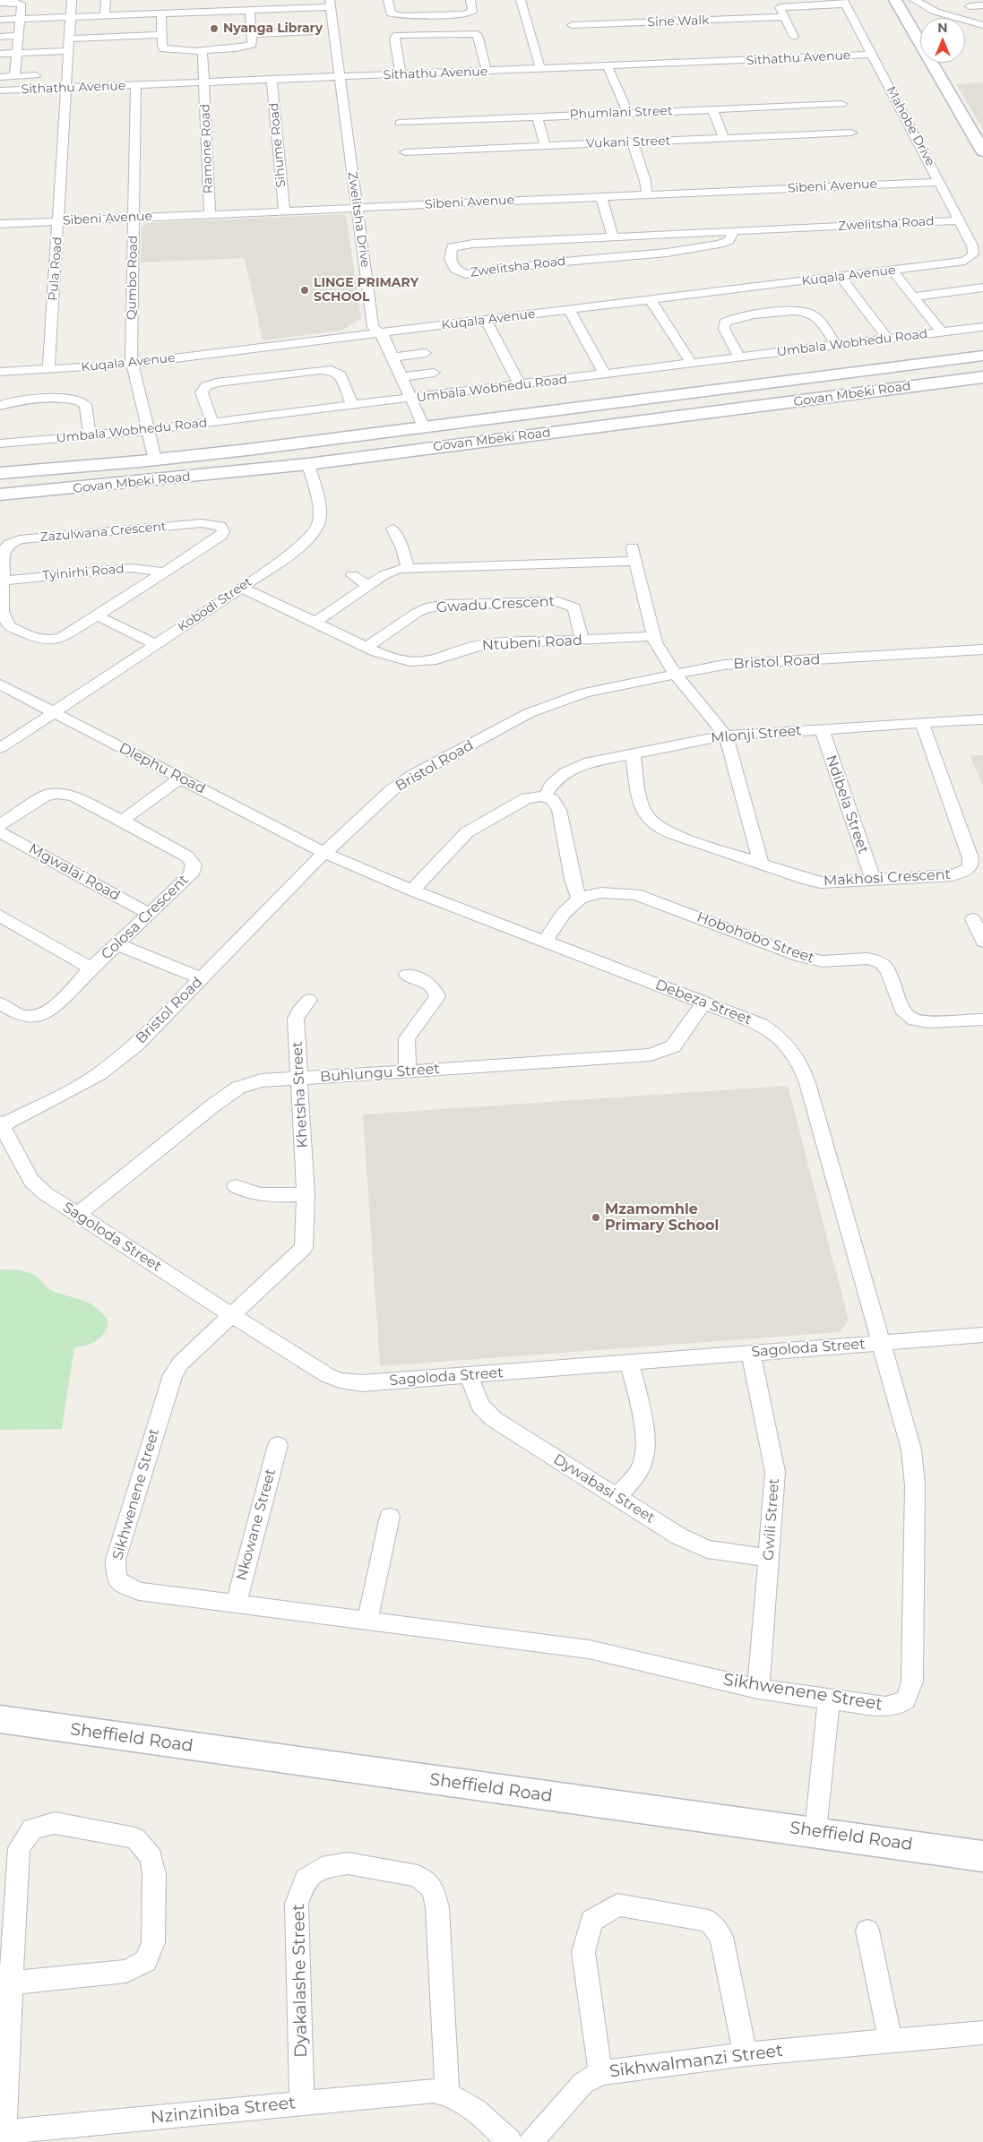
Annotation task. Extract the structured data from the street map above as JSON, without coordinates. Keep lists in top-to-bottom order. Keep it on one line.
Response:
{"streets":{"main road":["Govan Mbeki Road","Sheffield Road"],"street":["Sine Walk","Sithathu Avenue","Phumlani Street","Mahobe Drive","Vukani Street","Sihume Road","Ramone Road","Sibeni Avenue","Zwelitsha Drive","Zwelitsha Road","Pula Road","Kuqala Avenue","Qumbo Road","Umbala Wobhedu Road","Zazulwana Crescent","Tyinirhi Road","Kobodi Street","Gwadu Crescent","Ntubeni Road","Bristol Road","Mlonji Street","Dlephu Road","Ndibela Street","Mgwalai Road","Makhosi Crescent","Colosa Crescent","Hobohobo Street","Debeza Street","Buhlungu Street","Khetsha Street","Sagoloda Street","Dywabasi Street","Sikhwenene Street","Gwili Street","Nkowane Street","Dyakalashe Street","Sikhwalmanzi Street","Nzinziniba Street"]},"crossings":[["Sithathu Avenue","Mahobe Drive"],["Sithathu Avenue","Sihume Road"],["Sithathu Avenue","Ramone Road"],["Sithathu Avenue","Zwelitsha Drive"],["Sithathu Avenue","Pula Road"],["Sithathu Avenue","Qumbo Road"],["Mahobe Drive","Sibeni Avenue"],["Mahobe Drive","Zwelitsha Road"],["Mahobe Drive","Kuqala Avenue"],["Sihume Road","Sibeni Avenue"],["Ramone Road","Sibeni Avenue"],["Sibeni Avenue","Zwelitsha Drive"],["Sibeni Avenue","Pula Road"],["Sibeni Avenue","Qumbo Road"],["Zwelitsha Drive","Kuqala Avenue"],["Zwelitsha Drive","Umbala Wobhedu Road"],["Zwelitsha Drive","Govan Mbeki Road"],["Pula Road","Kuqala Avenue"],["Kuqala Avenue","Qumbo Road"],["Govan Mbeki Road","Kobodi Street"],["Zazulwana Crescent","Tyinirhi Road"],["Kobodi Street","Ntubeni Road"],["Kobodi Street","Dlephu Road"],["Gwadu Crescent","Ntubeni Road"],["Bristol Road","Dlephu Road"],["Bristol Road","Debeza Street"],["Bristol Road","Sagoloda Street"],["Mlonji Street","Ndibela Street"],["Mlonji Street","Makhosi Crescent"],["Dlephu Road","Debeza Street"],["Ndibela Street","Makhosi Crescent"],["Mgwalai Road","Colosa Crescent"],["Debeza Street","Buhlungu Street"],["Debeza Street","Sagoloda Street"],["Debeza Street","Sikhwenene Street"],["Buhlungu Street","Khetsha Street"],["Buhlungu Street","Sagoloda Street"],["Khetsha Street","Sagoloda Street"],["Khetsha Street","Sikhwenene Street"],["Sagoloda Street","Dywabasi Street"],["Sagoloda Street","Sikhwenene Street"],["Sagoloda Street","Gwili Street"],["Dywabasi Street","Gwili Street"],["Sikhwenene Street","Gwili Street"],["Sikhwenene Street","Nkowane Street"],["Dyakalashe Street","Nzinziniba Street"]],"places":["Nyanga Library","LINGE PRIMARY SCHOOL","Mzamomhle Primary School"],"north":"top"}
